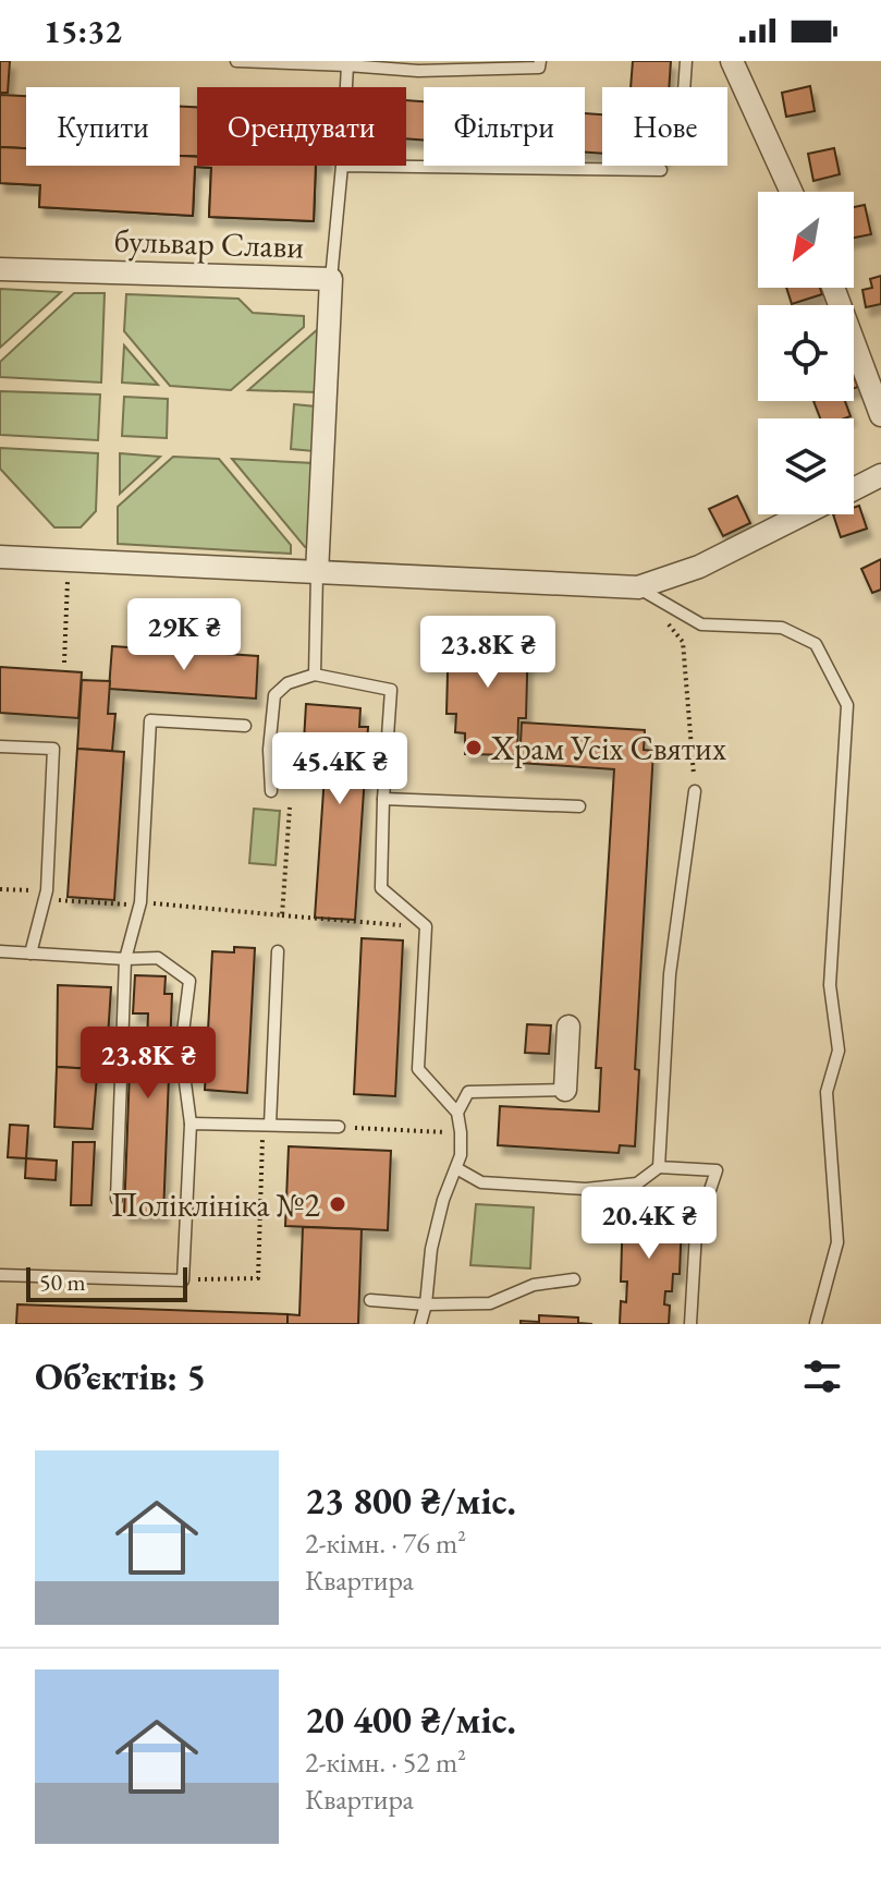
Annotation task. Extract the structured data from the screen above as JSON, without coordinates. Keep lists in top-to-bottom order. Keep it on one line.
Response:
{"streets":{"street":["бульвар Слави"]},"places":["Храм Усіх Святих","Поліклініка №2"],"scale_bar":"50 m","north":"bottom left","page":{"status":"15:32","chip":["Купити","Орендувати","Фільтри","Нове"],"price":["29K ₴","23.8K ₴","45.4K ₴","23.8K ₴","20.4K ₴"],"scale":"50 m","heading":"Об’єктів: 5","list":[{"name":"23 800 ₴/міс.","note":"2-кімн. · 76 m² · Квартира"},{"name":"20 400 ₴/міс.","note":"2-кімн. · 52 m² · Квартира"}]}}
